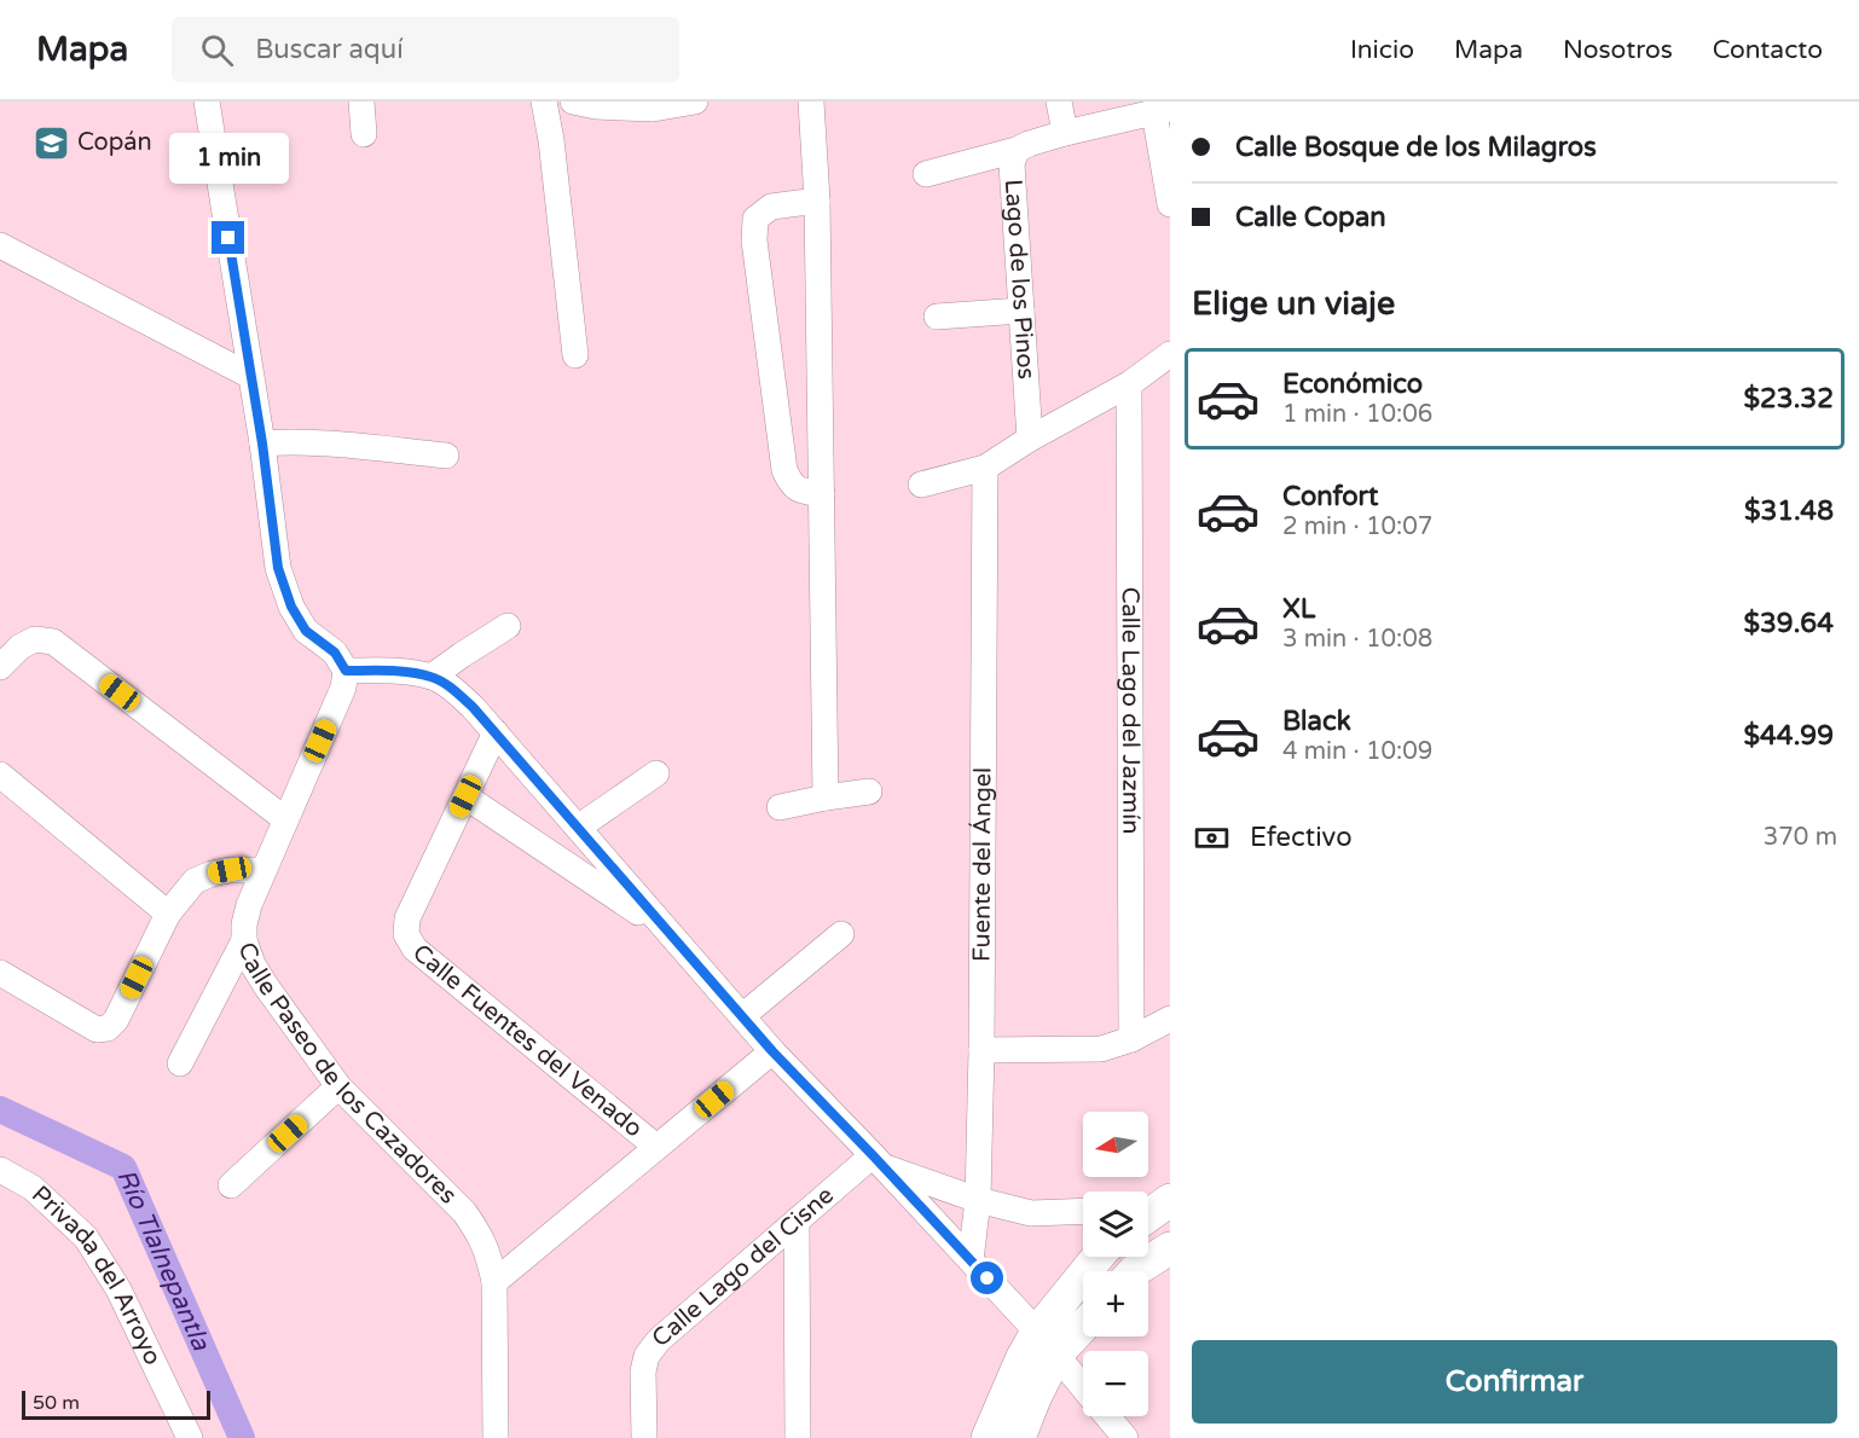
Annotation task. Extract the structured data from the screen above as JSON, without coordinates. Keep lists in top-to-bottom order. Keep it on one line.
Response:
{"streets":{"street":["Lago de los Pinos","Calle Lago del Jazmín","Fuente del Ángel","Calle Fuentes del Venado","Calle Paseo de los Cazadores","Calle Lago del Cisne","Privada del Arroyo"]},"water":["Río Tlalnepantla"],"places":{"school or university":["Copán"]},"scale_bar":"50 m","north":"left","page":{"header":"Mapa","search":"Buscar aquí","nav":["Inicio","Mapa","Nosotros","Contacto"],"banner":["Calle Bosque de los Milagros","Calle Copan"],"bubble":"1 min","heading":"Elige un viaje","list":[{"name":"Económico","note":"1 min · 10:06","value":"$23.32"},{"name":"Confort","note":"2 min · 10:07","value":"$31.48"},{"name":"XL","note":"3 min · 10:08","value":"$39.64"},{"name":"Black","note":"4 min · 10:09","value":"$44.99"}],"pay":["Efectivo","370 m"],"map_buttons":["+","−"],"buttons":"Confirmar","scale":"50 m"}}
